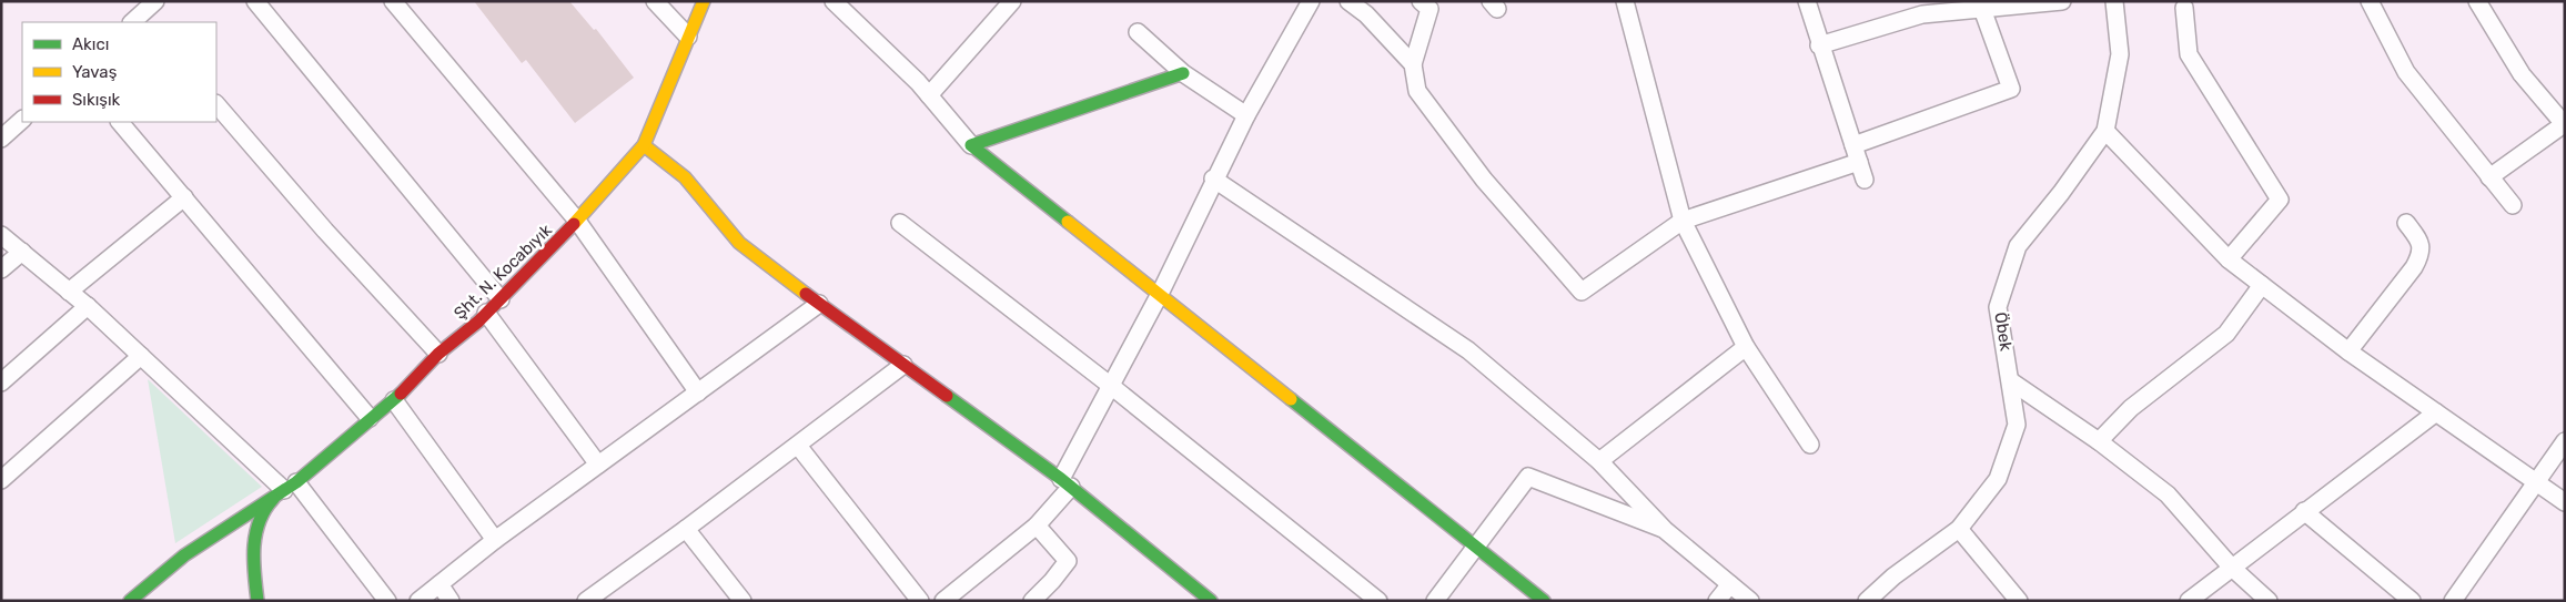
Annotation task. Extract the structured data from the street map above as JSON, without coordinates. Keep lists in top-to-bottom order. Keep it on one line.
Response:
{"streets":{"street":["Şht. N. Kocabıyık","Öbek"]},"legend":["Akıcı","Yavaş","Sıkışık"]}
